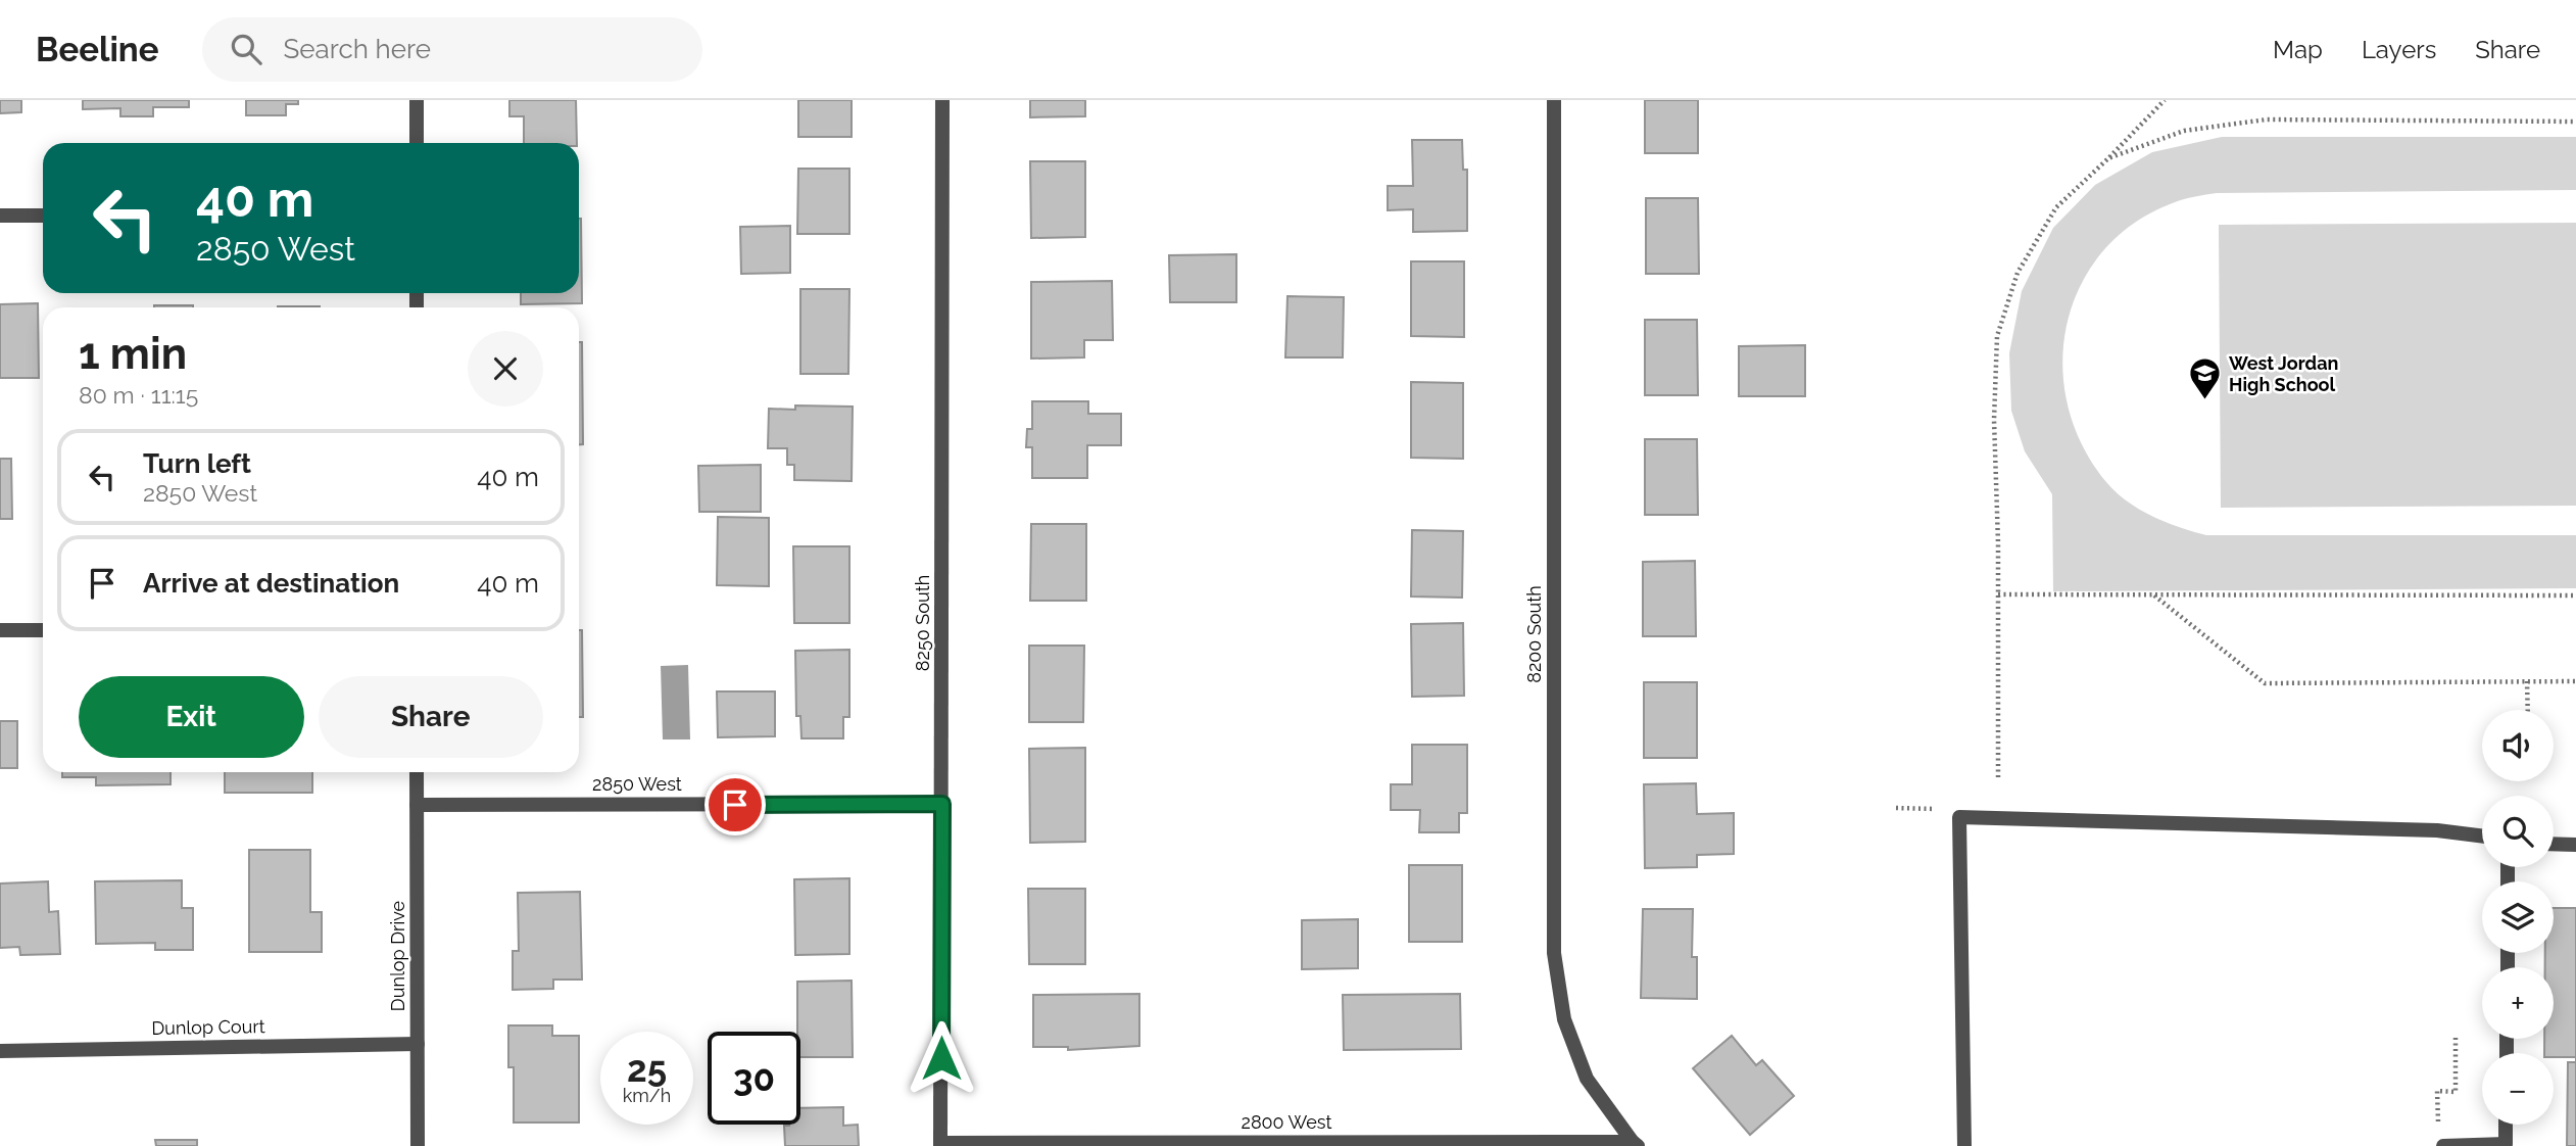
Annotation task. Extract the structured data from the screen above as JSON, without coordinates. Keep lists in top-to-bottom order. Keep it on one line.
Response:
{"streets":{"street":["8250 South","8200 South","2850 West","Dunlop Drive","Dunlop Court","2800 West"]},"crossings":[["8250 South","2850 West"],["8250 South","2800 West"],["8200 South","2800 West"],["2850 West","Dunlop Drive"],["Dunlop Drive","Dunlop Court"]],"places":{"school or university":["West Jordan High School"]},"page":{"header":"Beeline","search":"Search here","nav":["Map","Layers","Share"],"turn":["40 m","2850 West"],"heading":["1 min","80 m · 11:15"],"list":[{"name":"Turn left","note":"2850 West","value":"40 m"},{"name":"Arrive at destination","value":"40 m"}],"buttons":["Exit","Share"],"map_buttons":["+","−"],"speed":"25 km/h","limit":"30"}}
